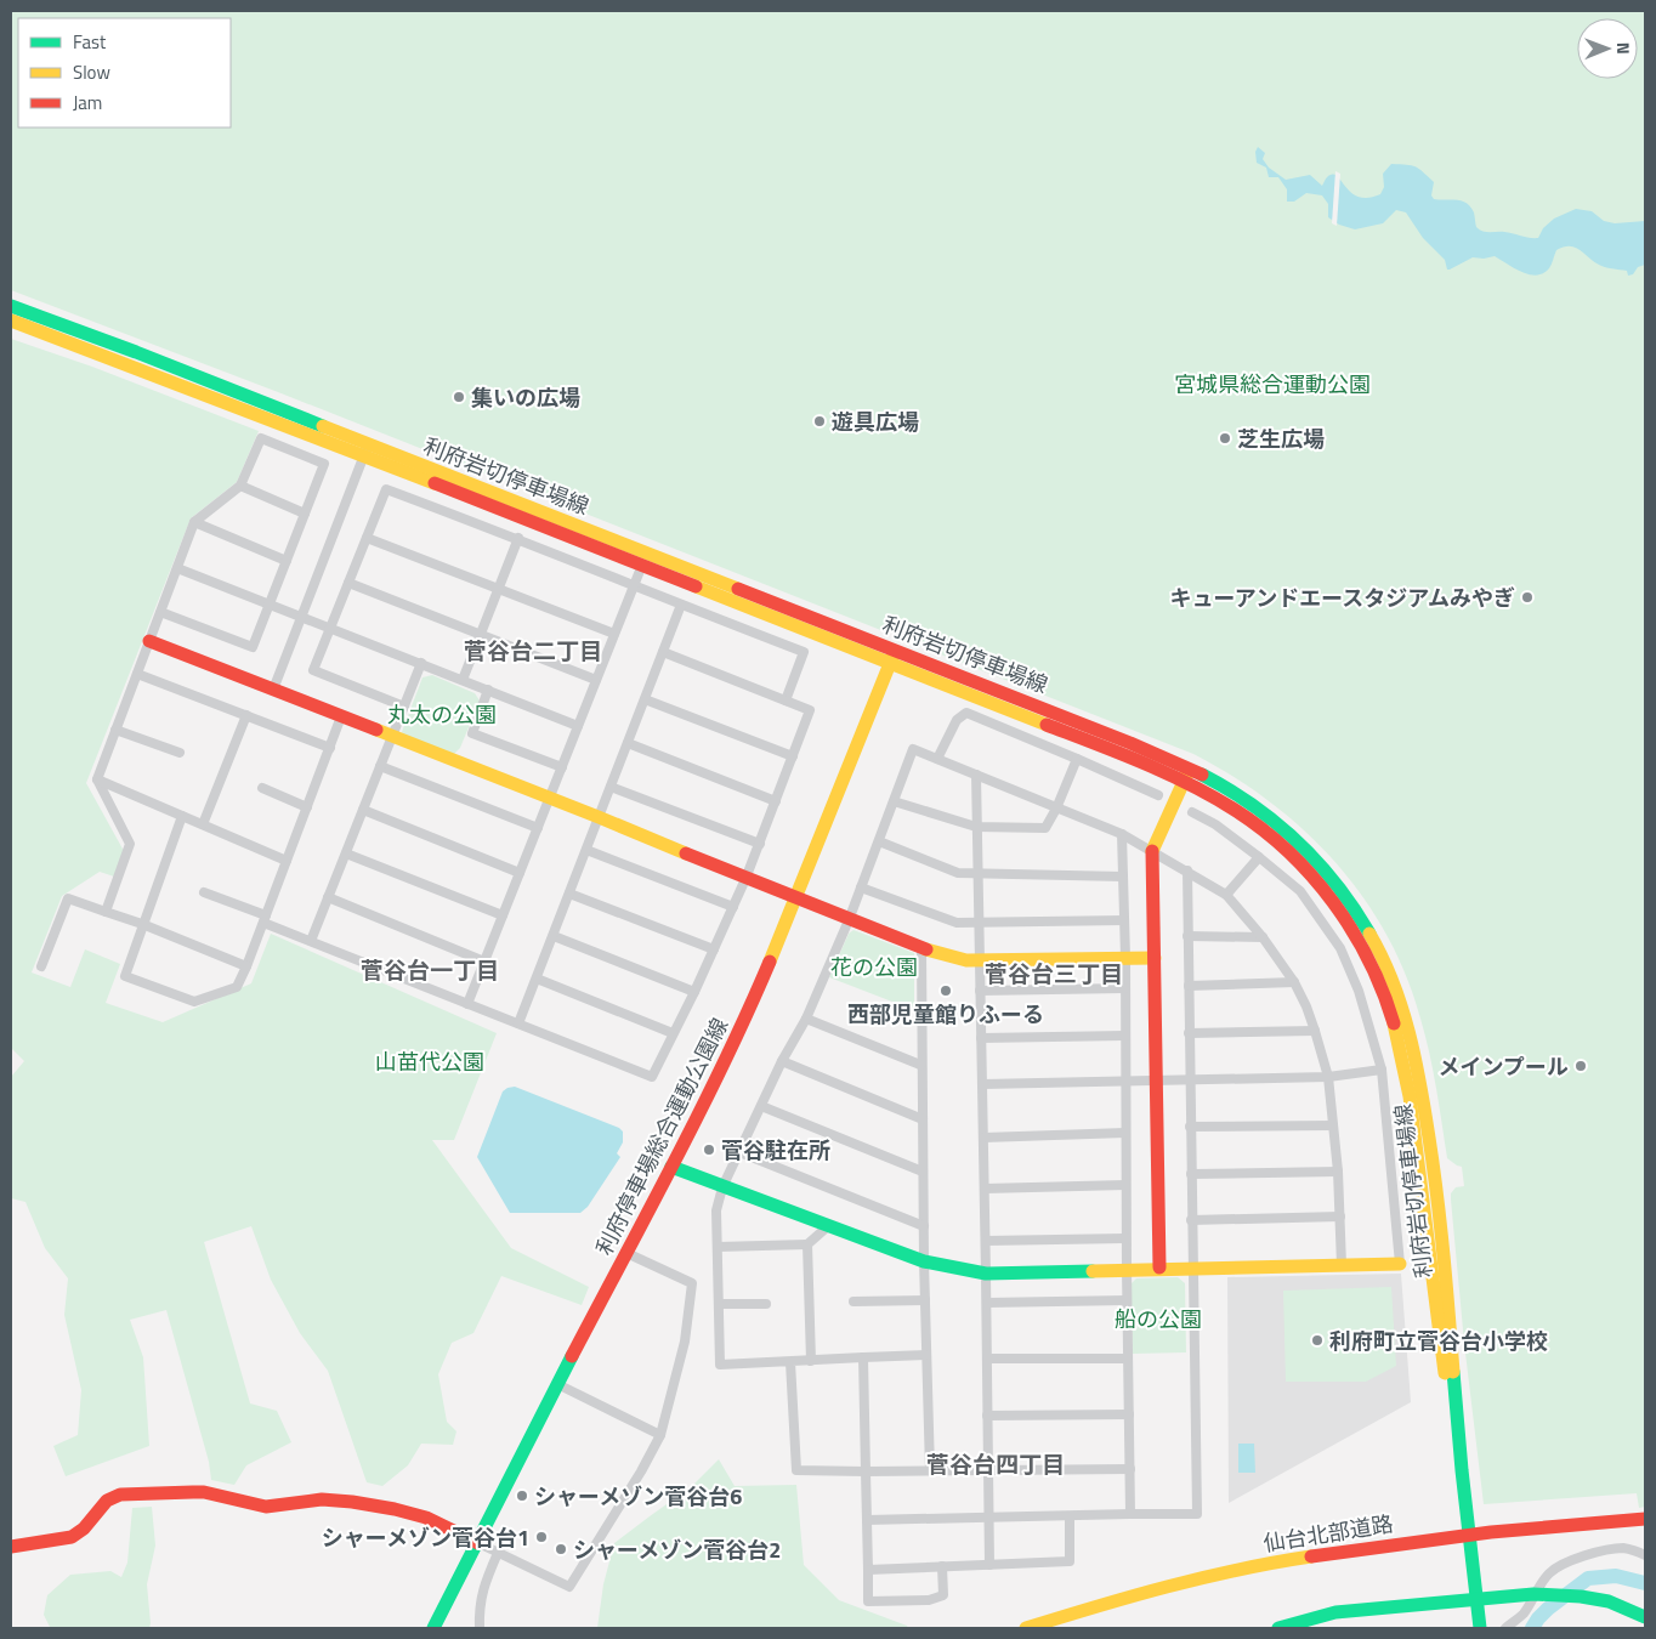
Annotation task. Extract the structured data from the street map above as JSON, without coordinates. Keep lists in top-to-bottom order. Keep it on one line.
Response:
{"streets":{"main road":["利府岩切停車場線","利府停車場総合運動公園線","仙台北部道路"]},"crossings":[["利府岩切停車場線","利府停車場総合運動公園線"]],"districts":["菅谷台二丁目","菅谷台一丁目","菅谷台三丁目","菅谷台四丁目"],"parks":["宮城県総合運動公園","丸太の公園","花の公園","山苗代公園","船の公園"],"places":["集いの広場","遊具広場","芝生広場","キューアンドエースタジアムみやぎ","西部児童館りふーる","メインプール","菅谷駐在所","利府町立菅谷台小学校","シャーメゾン菅谷台6","シャーメゾン菅谷台1","シャーメゾン菅谷台2"],"legend":["Fast","Slow","Jam"],"north":"right"}
